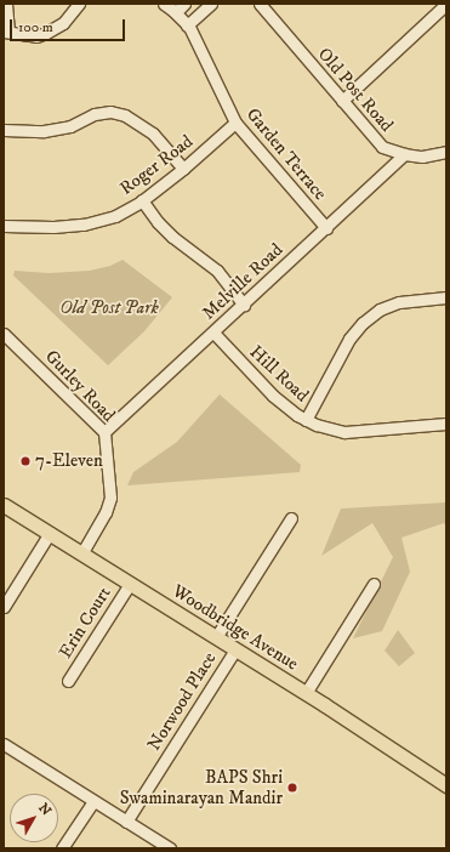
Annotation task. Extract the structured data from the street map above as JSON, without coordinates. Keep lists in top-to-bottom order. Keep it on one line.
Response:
{"streets":{"main road":["Woodbridge Avenue"],"street":["Old Post Road","Garden Terrace","Roger Road","Melville Road","Hill Road","Gurley Road","Erin Court","Norwood Place"]},"crossings":[["Old Post Road","Melville Road"],["Garden Terrace","Roger Road"],["Garden Terrace","Melville Road"],["Melville Road","Hill Road"],["Melville Road","Gurley Road"],["Gurley Road","Woodbridge Avenue"],["Erin Court","Woodbridge Avenue"],["Woodbridge Avenue","Norwood Place"]],"parks":["Old Post Park"],"places":["7-Eleven","BAPS Shri Swaminarayan Mandir"],"scale_bar":"100 m","north":"top right"}
